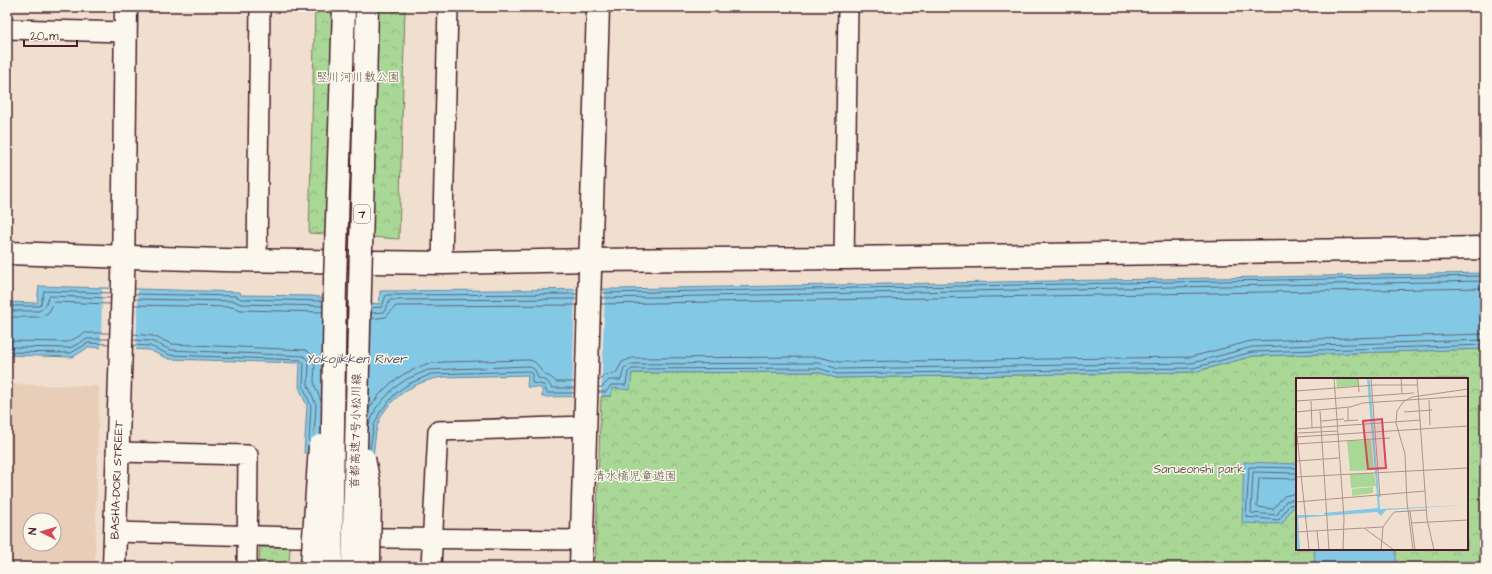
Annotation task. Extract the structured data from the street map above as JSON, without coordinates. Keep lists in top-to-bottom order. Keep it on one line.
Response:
{"streets":{"main road":["7","首都高速7号小松川線","BASHA-DORI STREET"]},"water":["Yokojikken River"],"parks":["竪川河川敷公園","Sarueonshi park","清水橋児童遊園"],"scale_bar":"20 m","north":"left"}
